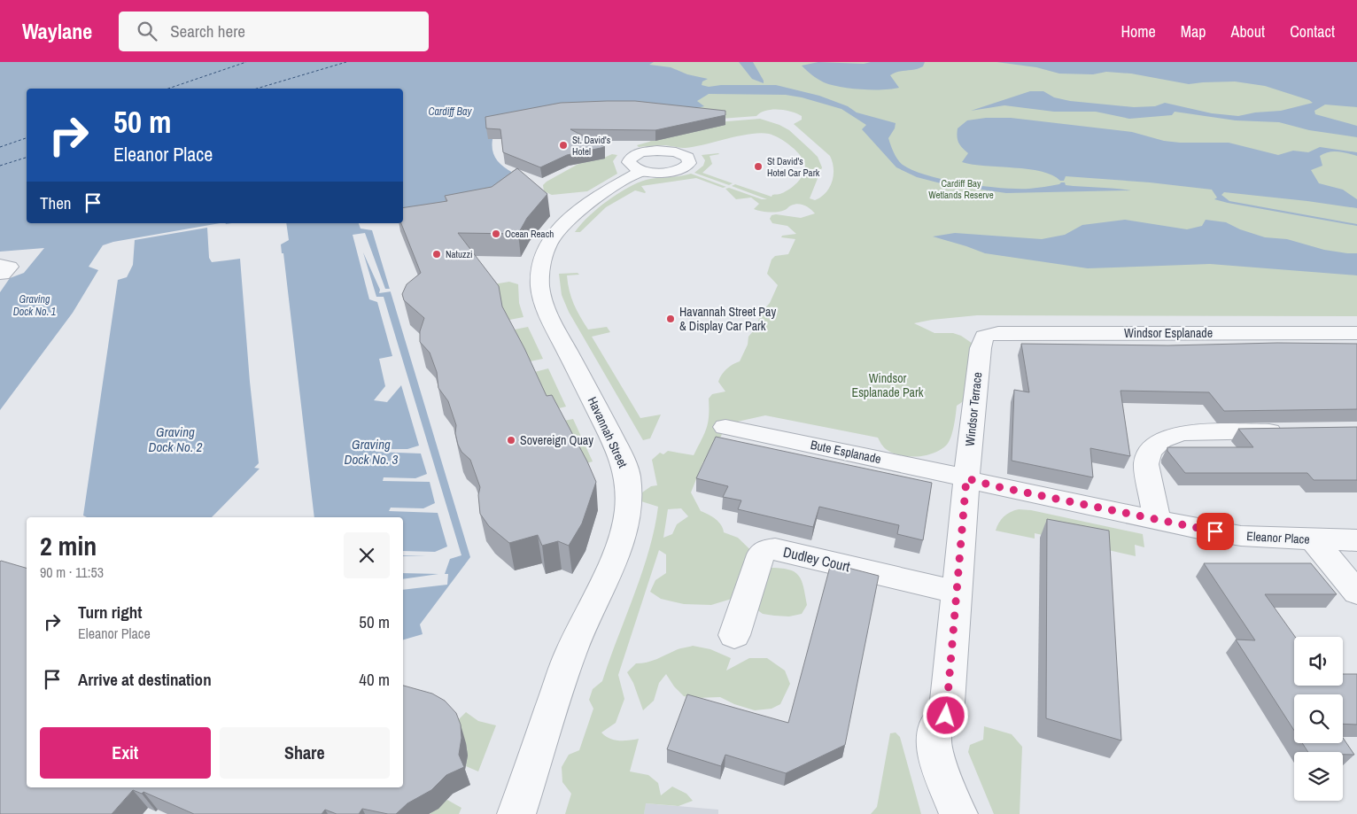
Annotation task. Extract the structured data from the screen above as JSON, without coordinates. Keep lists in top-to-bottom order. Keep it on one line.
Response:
{"streets":{"street":["Windsor Esplanade","Windsor Terrace","Havannah Street","Bute Esplanade","Eleanor Place","Dudley Court"]},"crossings":[["Windsor Esplanade","Windsor Terrace"],["Windsor Terrace","Bute Esplanade"],["Windsor Terrace","Eleanor Place"],["Windsor Terrace","Dudley Court"],["Bute Esplanade","Eleanor Place"]],"water":["Cardiff Bay","Graving Dock No. 1","Graving Dock No. 2","Graving Dock No. 3"],"parks":["Cardiff Bay Wetlands Reserve","Windsor Esplanade Park"],"places":["St. David's Hotel","St David's Hotel Car Park","Ocean Reach","Natuzzi","Havannah Street Pay & Display Car Park","Sovereign Quay"],"page":{"header":"Waylane","search":"Search here","nav":["Home","Map","About","Contact"],"turn":["50 m","Eleanor Place"],"then":"Then","heading":["2 min","90 m · 11:53"],"list":[{"name":"Turn right","note":"Eleanor Place","value":"50 m"},{"name":"Arrive at destination","value":"40 m"}],"buttons":["Exit","Share"]}}
